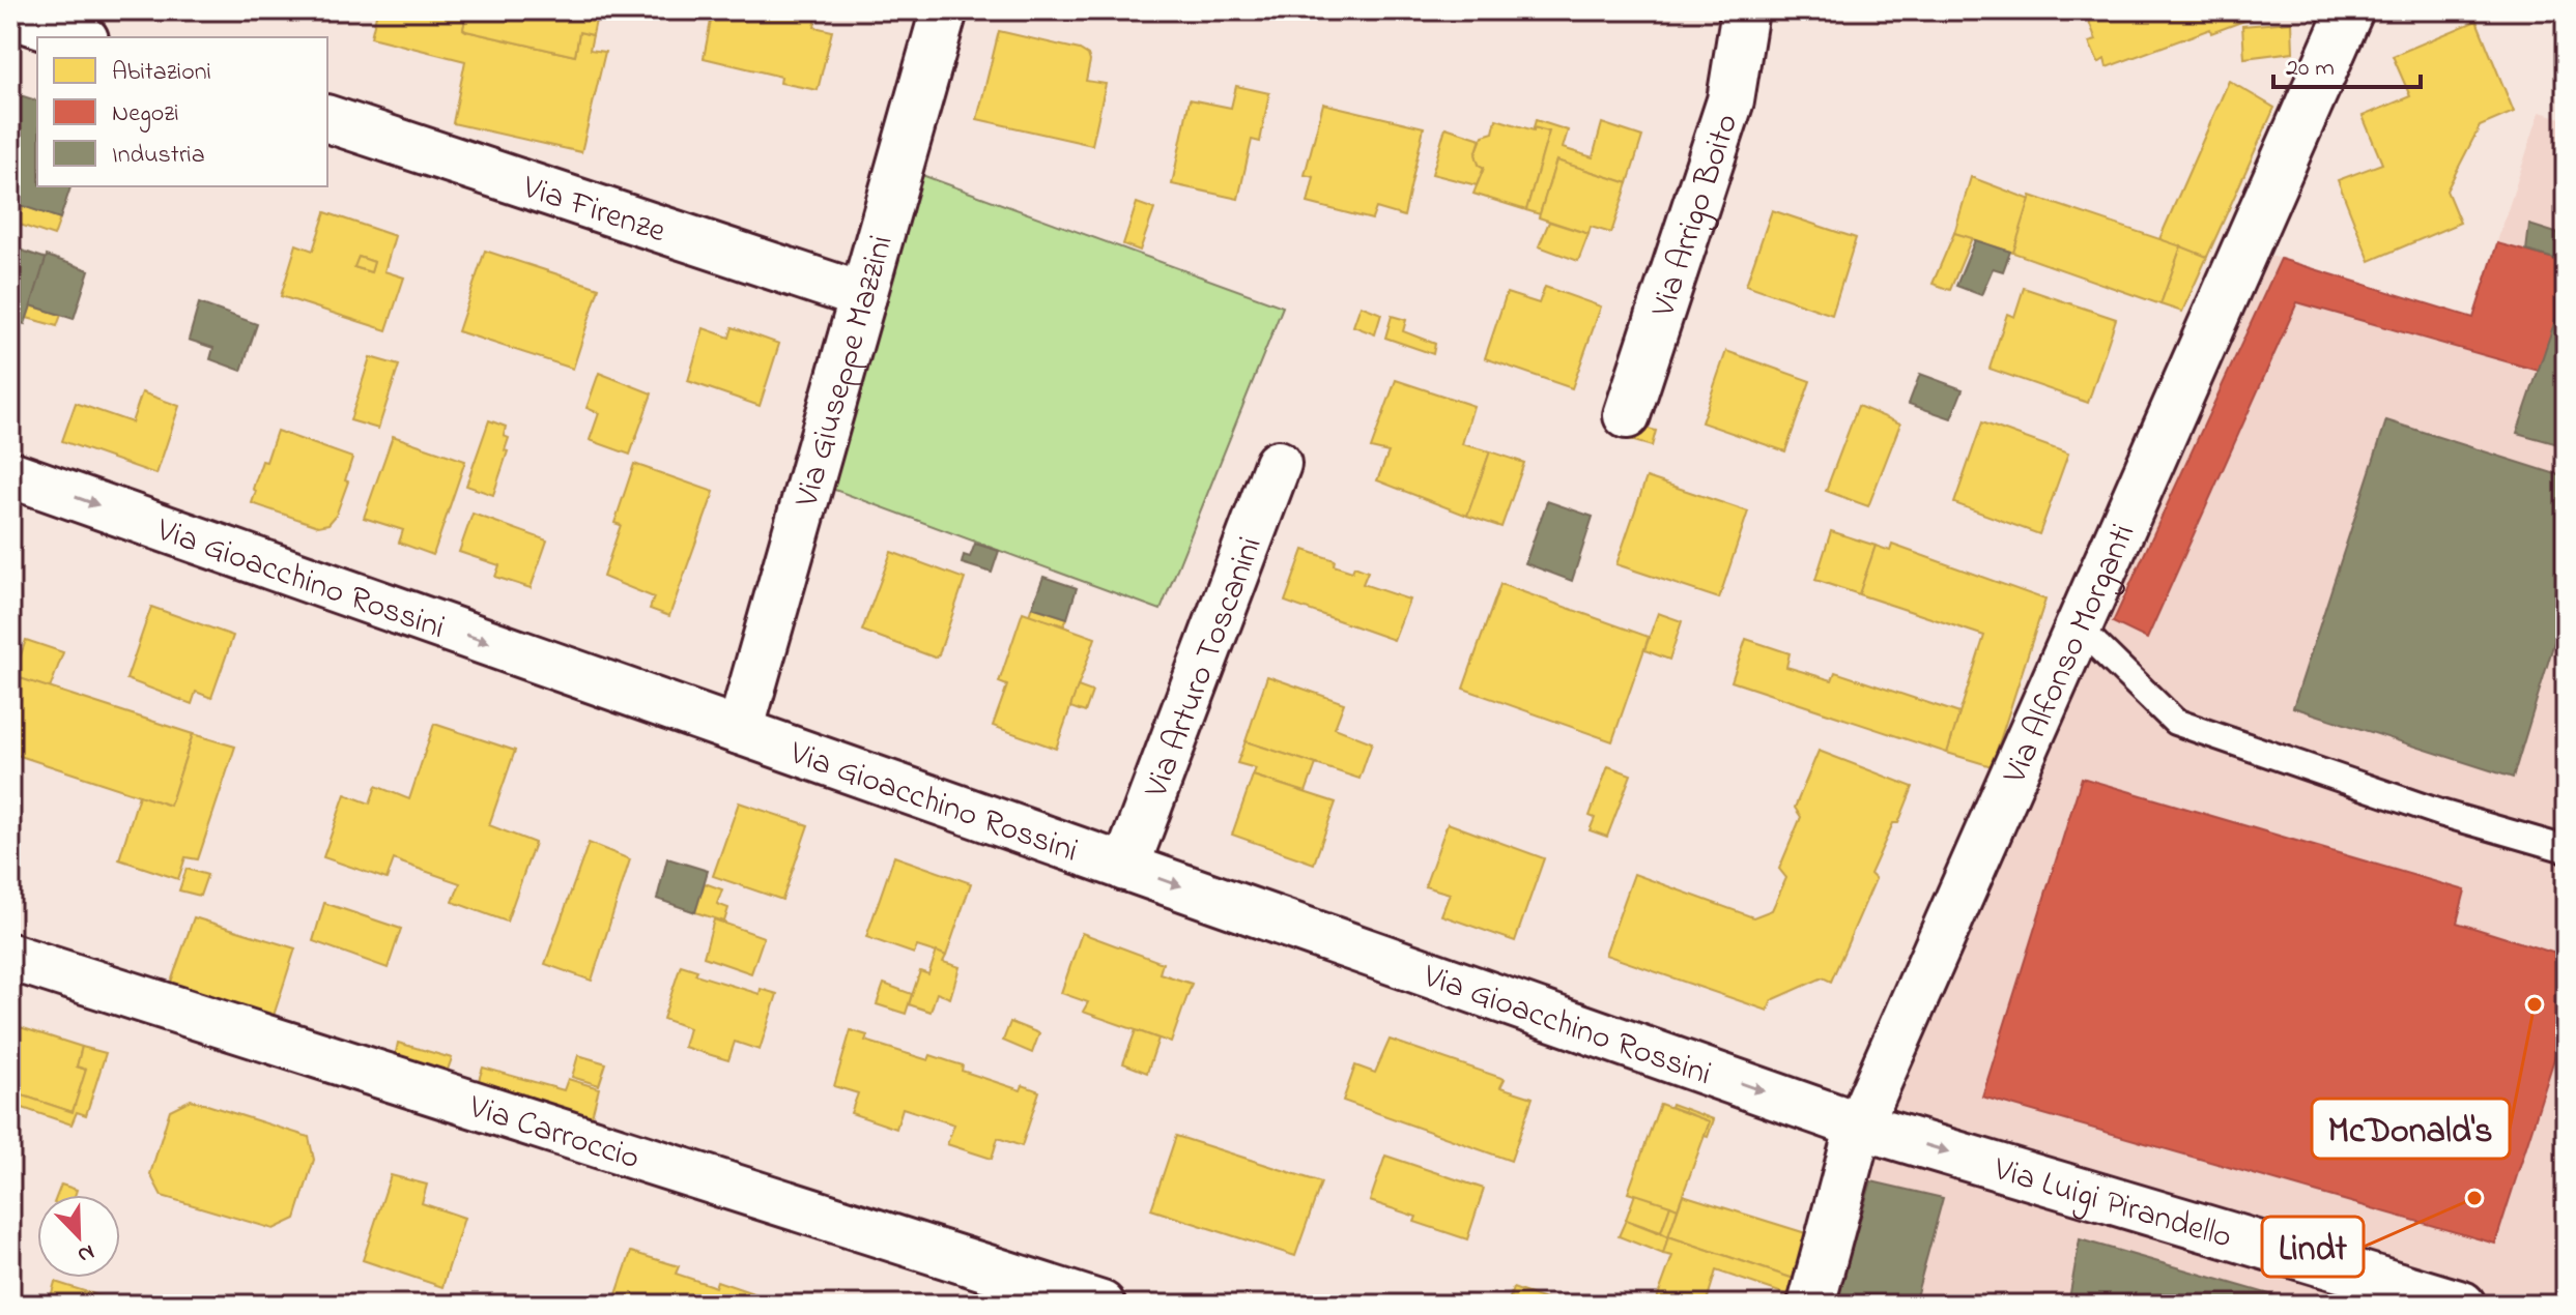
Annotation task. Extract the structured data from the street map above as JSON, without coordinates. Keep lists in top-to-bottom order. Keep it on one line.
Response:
{"streets":{"street":["Via Firenze","Via Arrigo Boito","Via Giuseppe Mazzini","Via Gioacchino Rossini","Via Alfonso Morganti","Via Arturo Toscanini","Via Carroccio","Via Luigi Pirandello"]},"crossings":[["Via Firenze","Via Giuseppe Mazzini"],["Via Giuseppe Mazzini","Via Gioacchino Rossini"],["Via Gioacchino Rossini","Via Alfonso Morganti"],["Via Gioacchino Rossini","Via Arturo Toscanini"],["Via Gioacchino Rossini","Via Luigi Pirandello"],["Via Alfonso Morganti","Via Luigi Pirandello"]],"one_way":["Via Gioacchino Rossini","Via Luigi Pirandello"],"places":["McDonald's","Lindt"],"legend":["Abitazioni","Negozi","Industria"],"scale_bar":"20 m","north":"bottom right"}
